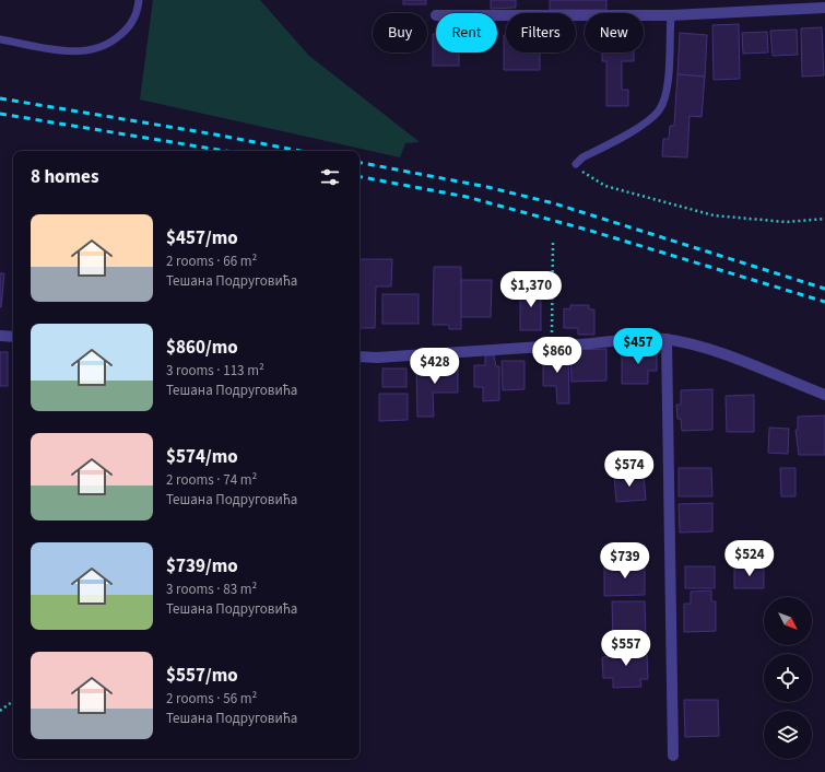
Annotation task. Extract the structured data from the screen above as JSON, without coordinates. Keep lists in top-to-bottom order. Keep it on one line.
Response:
{"north":"bottom right","page":{"chip":["Buy","Rent","Filters","New"],"heading":"8 homes","list":[{"name":"$457/mo","note":"2 rooms · 66 m² · Тешана Подруговића"},{"name":"$860/mo","note":"3 rooms · 113 m² · Тешана Подруговића"},{"name":"$574/mo","note":"2 rooms · 74 m² · Тешана Подруговића"},{"name":"$739/mo","note":"3 rooms · 83 m² · Тешана Подруговића"},{"name":"$557/mo","note":"2 rooms · 56 m² · Тешана Подруговића"}],"price":["$1,370","$457","$860","$428","$574","$524","$739","$557"]}}
